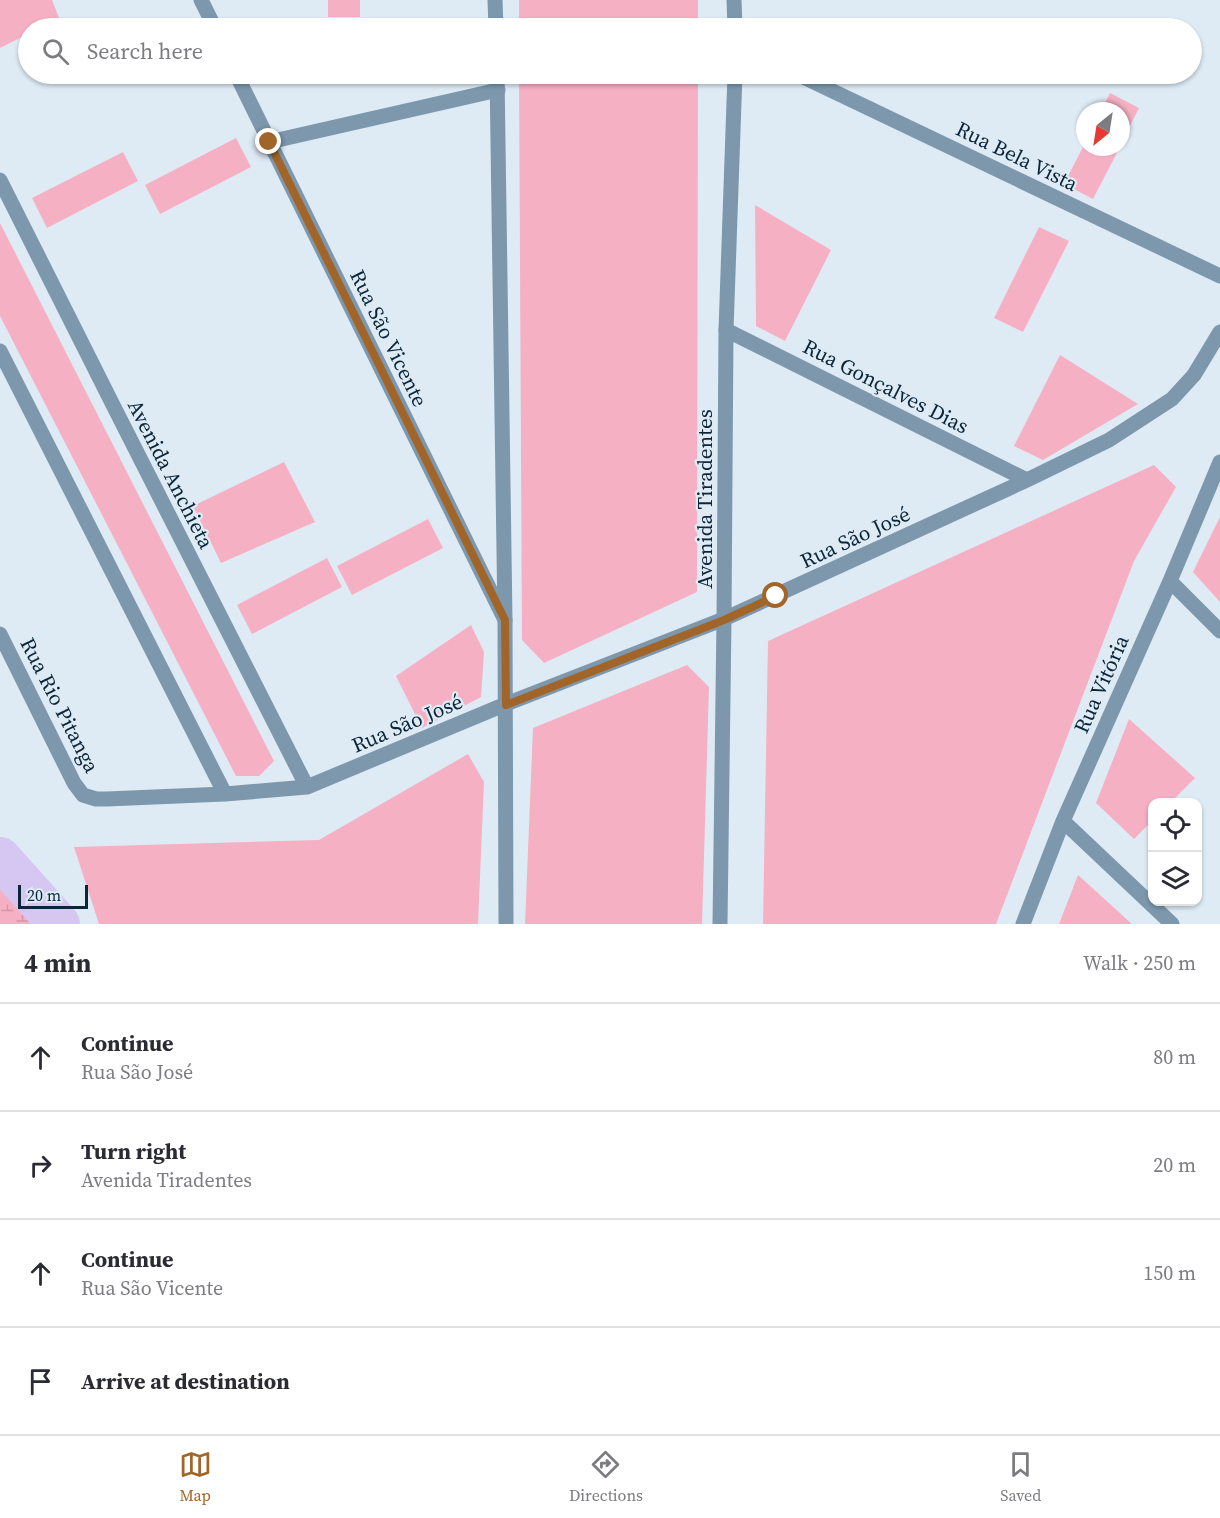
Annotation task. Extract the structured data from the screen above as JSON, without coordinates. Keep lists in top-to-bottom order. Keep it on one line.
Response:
{"streets":{"street":["Rua Bela Vista","Rua São Vicente","Rua Gonçalves Dias","Avenida Anchieta","Avenida Tiradentes","Rua São José","Rua Vitória","Rua Rio Pitanga"]},"crossings":[["Rua Gonçalves Dias","Avenida Tiradentes"],["Rua Gonçalves Dias","Rua São José"],["Avenida Anchieta","Rua São José"],["Avenida Tiradentes","Rua São José"],["Rua São José","Rua Rio Pitanga"]],"scale_bar":"20 m","north":"bottom left","page":{"search":"Search here","scale":"20 m","heading":["4 min","Walk · 250 m"],"list":[["Continue","Rua São José","80 m"],["Turn right","Avenida Tiradentes","20 m"],["Continue","Rua São Vicente","150 m"],"Arrive at destination"],"nav":["Map","Directions","Saved"]}}
